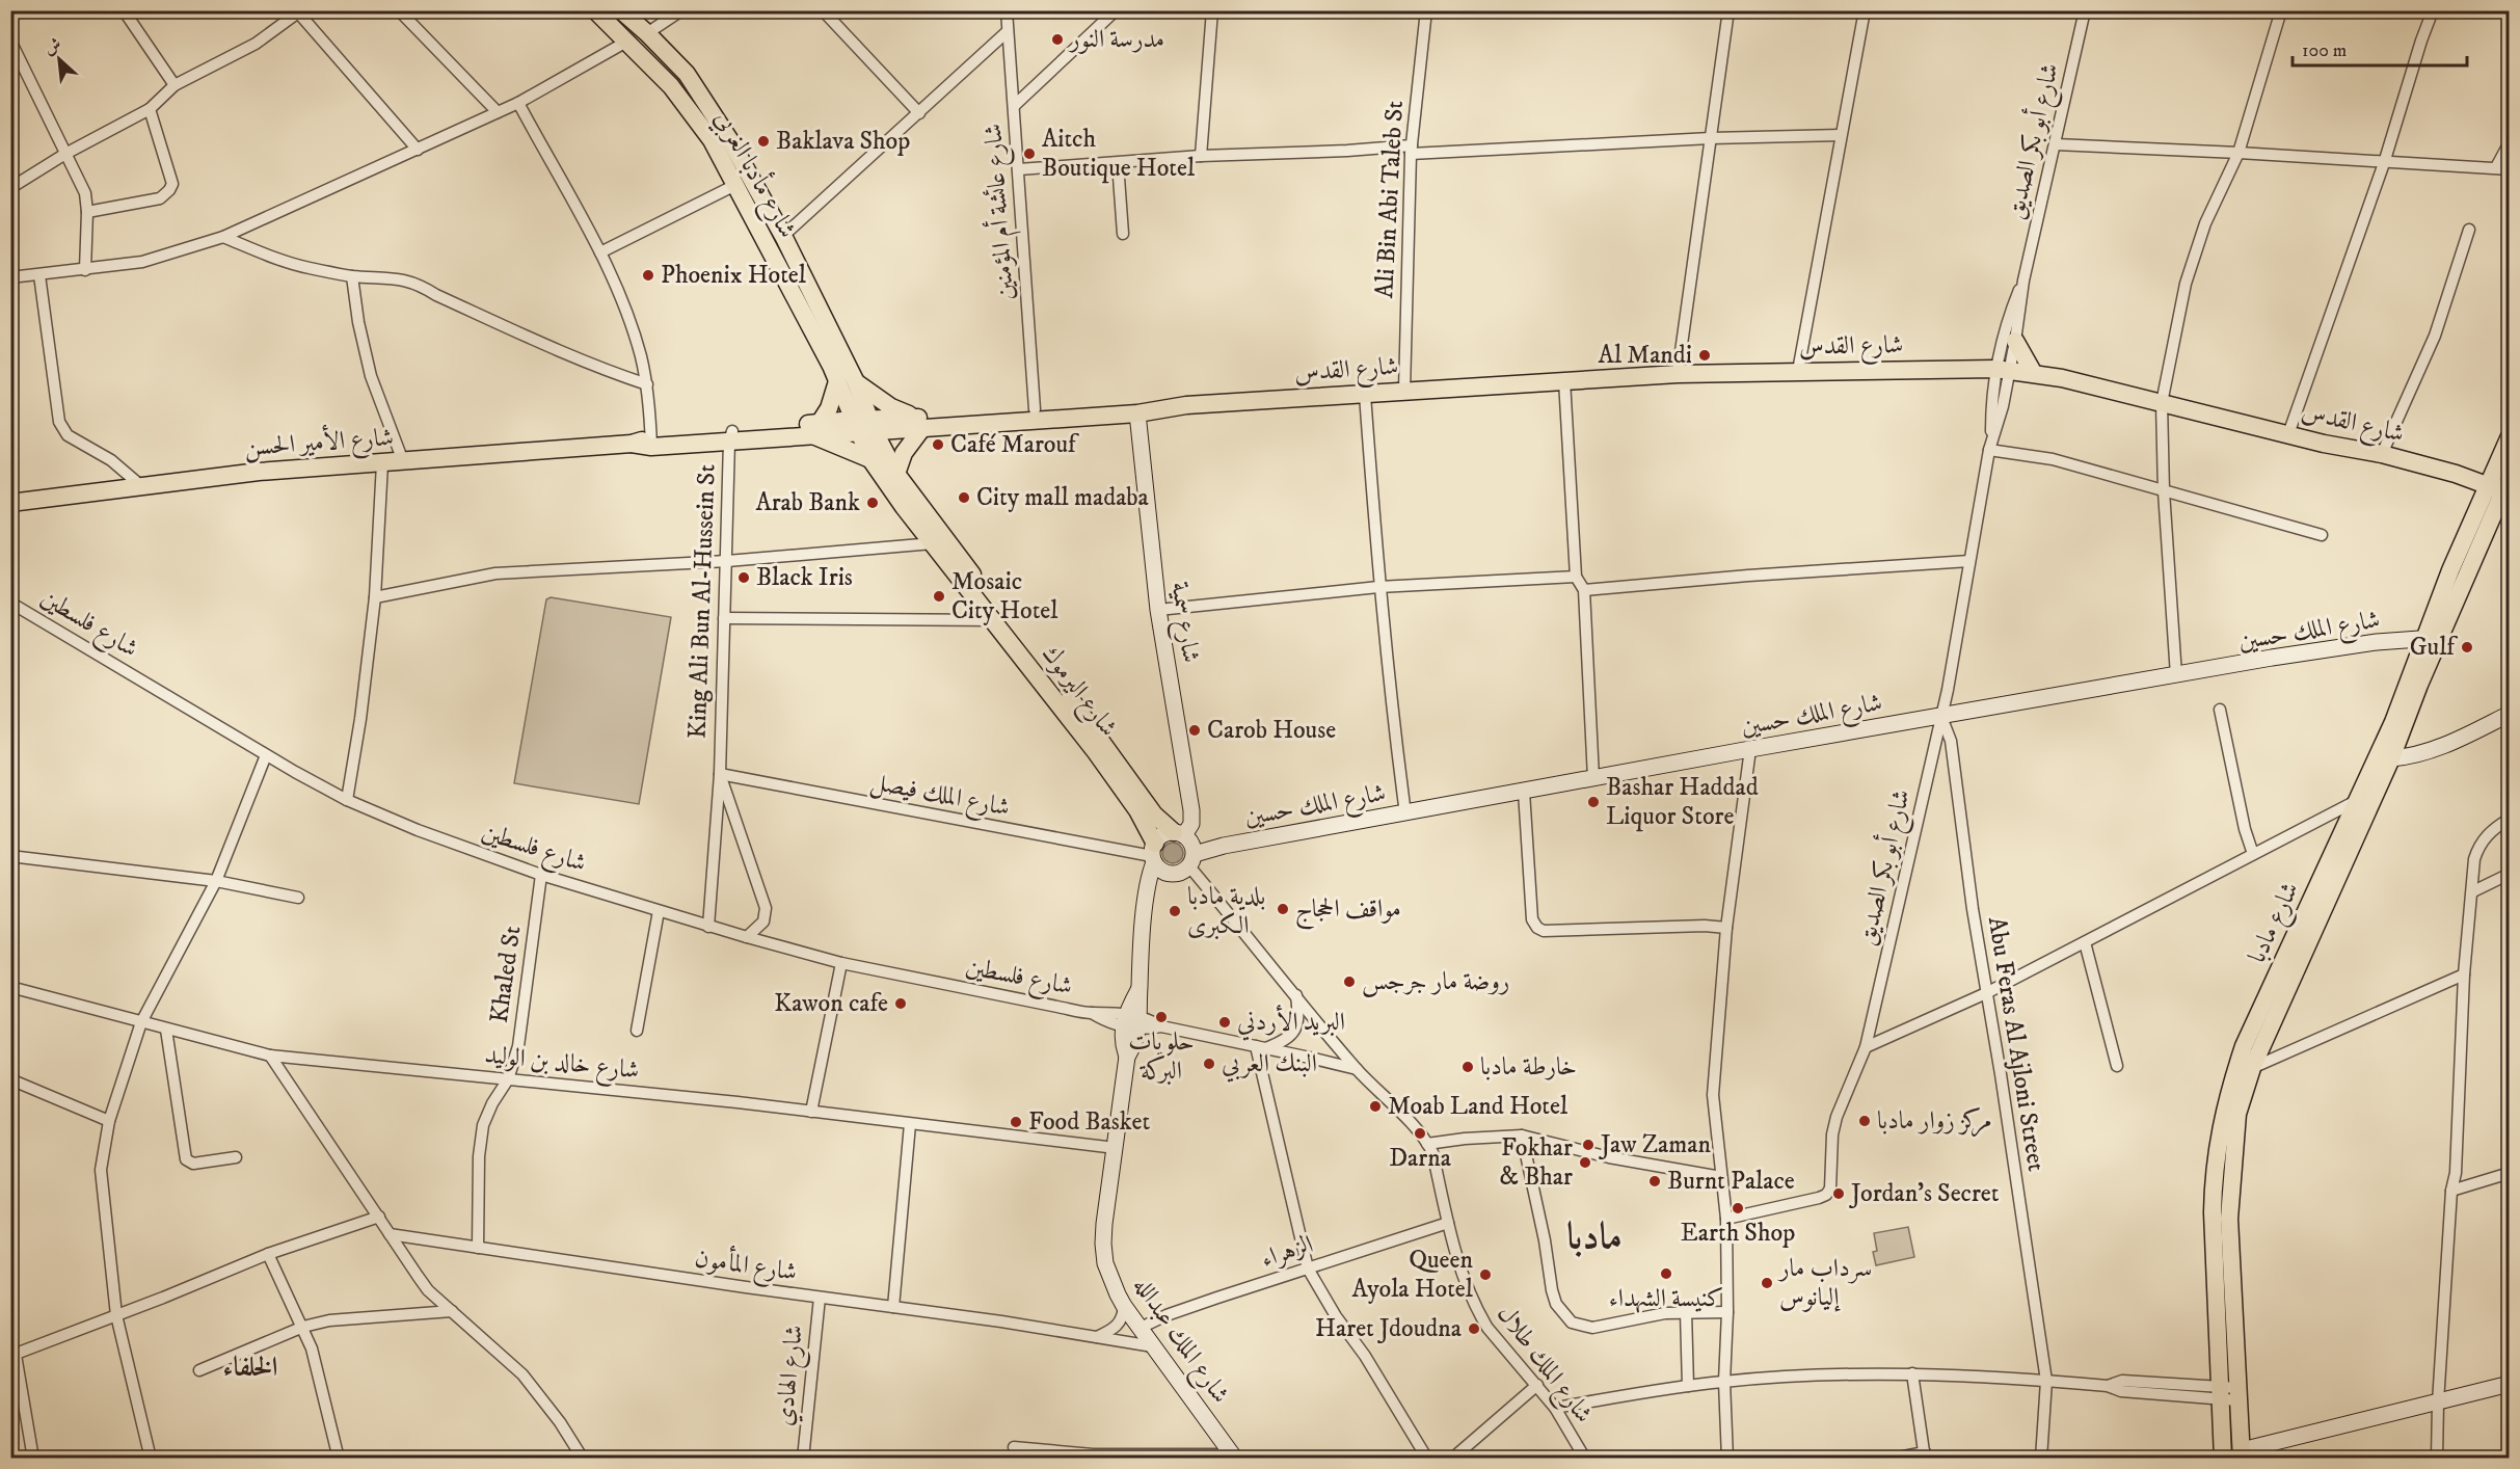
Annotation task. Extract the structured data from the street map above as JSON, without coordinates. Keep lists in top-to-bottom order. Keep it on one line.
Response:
{"streets":{"main road":["شارع مأدبا الغربي","شارع القدس","شارع الأمير الحسن","شارع سمية","شارع الملك حسين","شارع اليرموك","شارع مادبا","شارع الملك عبدالله"],"street":["شارع أبو بكر الصديق","Ali Bin Abi Taleb St","شارع عائشة أم المؤمنين","King Ali Bun Al-Hussein St","شارع فلسطين","شارع الملك فيصل","Khaled St","Abu Feras Al Ajloni Street","شارع خالد بن الوليد","الزهراء","شارع المأمون","شارع الملك طلال","شارع الهادي"]},"crossings":[["شارع أبو بكر الصديق","شارع القدس"],["شارع أبو بكر الصديق","شارع الملك حسين"],["شارع أبو بكر الصديق","Abu Feras Al Ajloni Street"],["شارع مأدبا الغربي","شارع القدس"],["شارع مأدبا الغربي","شارع الأمير الحسن"],["شارع مأدبا الغربي","شارع اليرموك"],["Ali Bin Abi Taleb St","شارع القدس"],["شارع عائشة أم المؤمنين","شارع القدس"],["شارع القدس","شارع الأمير الحسن"],["شارع القدس","شارع سمية"],["شارع القدس","شارع اليرموك"],["شارع القدس","شارع مادبا"],["شارع الأمير الحسن","King Ali Bun Al-Hussein St"],["شارع الأمير الحسن","شارع اليرموك"],["King Ali Bun Al-Hussein St","شارع فلسطين"],["King Ali Bun Al-Hussein St","شارع الملك فيصل"],["شارع سمية","شارع الملك حسين"],["شارع سمية","شارع اليرموك"],["شارع سمية","شارع الملك فيصل"],["شارع سمية","شارع الملك طلال"],["شارع فلسطين","Khaled St"],["شارع فلسطين","شارع الملك عبدالله"],["شارع فلسطين","شارع الملك طلال"],["شارع الملك حسين","شارع اليرموك"],["شارع الملك حسين","شارع الملك فيصل"],["شارع الملك حسين","شارع مادبا"],["شارع الملك حسين","Abu Feras Al Ajloni Street"],["شارع الملك حسين","شارع الملك طلال"],["شارع اليرموك","شارع الملك فيصل"],["شارع اليرموك","شارع الملك طلال"],["شارع الملك فيصل","شارع الملك طلال"],["Khaled St","شارع خالد بن الوليد"],["Khaled St","شارع المأمون"],["شارع خالد بن الوليد","شارع الملك عبدالله"],["الزهراء","شارع الملك عبدالله"],["الزهراء","شارع الملك طلال"],["شارع المأمون","شارع الملك عبدالله"],["شارع المأمون","شارع الهادي"]],"districts":["مادبا","الخلفاء"],"places":["مدرسة النور","Baklava Shop","Aitch Boutique Hotel","Phoenix Hotel","Al Mandi","Café Marouf","City mall madaba","Arab Bank","Black Iris","Mosaic City Hotel","Gulf","Carob House","Bashar Haddad Liquor Store","مواقف الحجاج","بلدية مادبا الكبرى","روضة مار جرجس","Kawon cafe","حلويات البركة","البريد الأردني","البنك العربي","خارطة مادبا","Moab Land Hotel","مركز زوار مادبا","Food Basket","Darna","Jaw Zaman","Fokhar & Bhar","Burnt Palace","Jordan's Secret","Earth Shop","كنيسة الشهداء","Queen Ayola Hotel","سرداب مار إليانوس","Haret Jdoudna"],"scale_bar":"100 m","north":"top left"}
